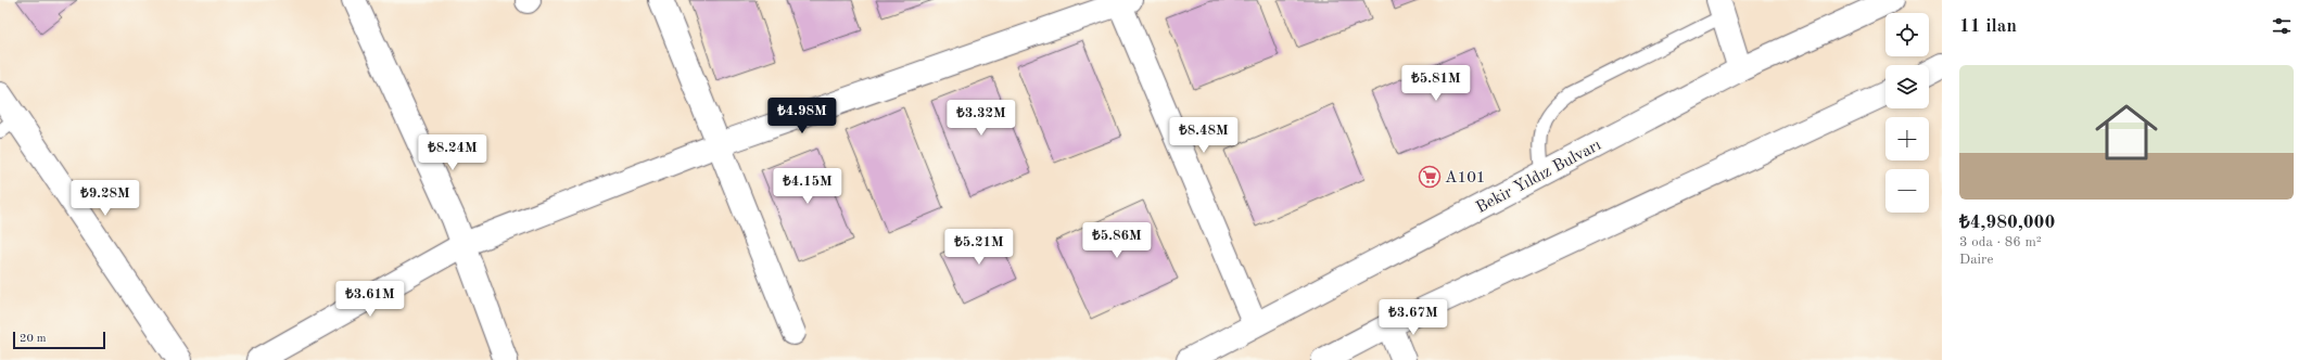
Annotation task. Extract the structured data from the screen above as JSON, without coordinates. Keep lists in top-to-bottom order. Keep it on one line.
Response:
{"streets":{"street":["Bekir Yıldız Bulvarı"]},"places":{"supermarket":["A101"]},"scale_bar":"20 m","page":{"heading":"11 ilan","map_buttons":["+","−"],"list":[{"name":"₺4,980,000","note":"3 oda · 86 m² · Daire"}],"price":["₺5.81M","₺4.98M","₺3.32M","₺8.48M","₺8.24M","₺4.15M","₺9.28M","₺5.86M","₺5.21M","₺3.61M","₺3.67M"],"scale":"20 m"}}
